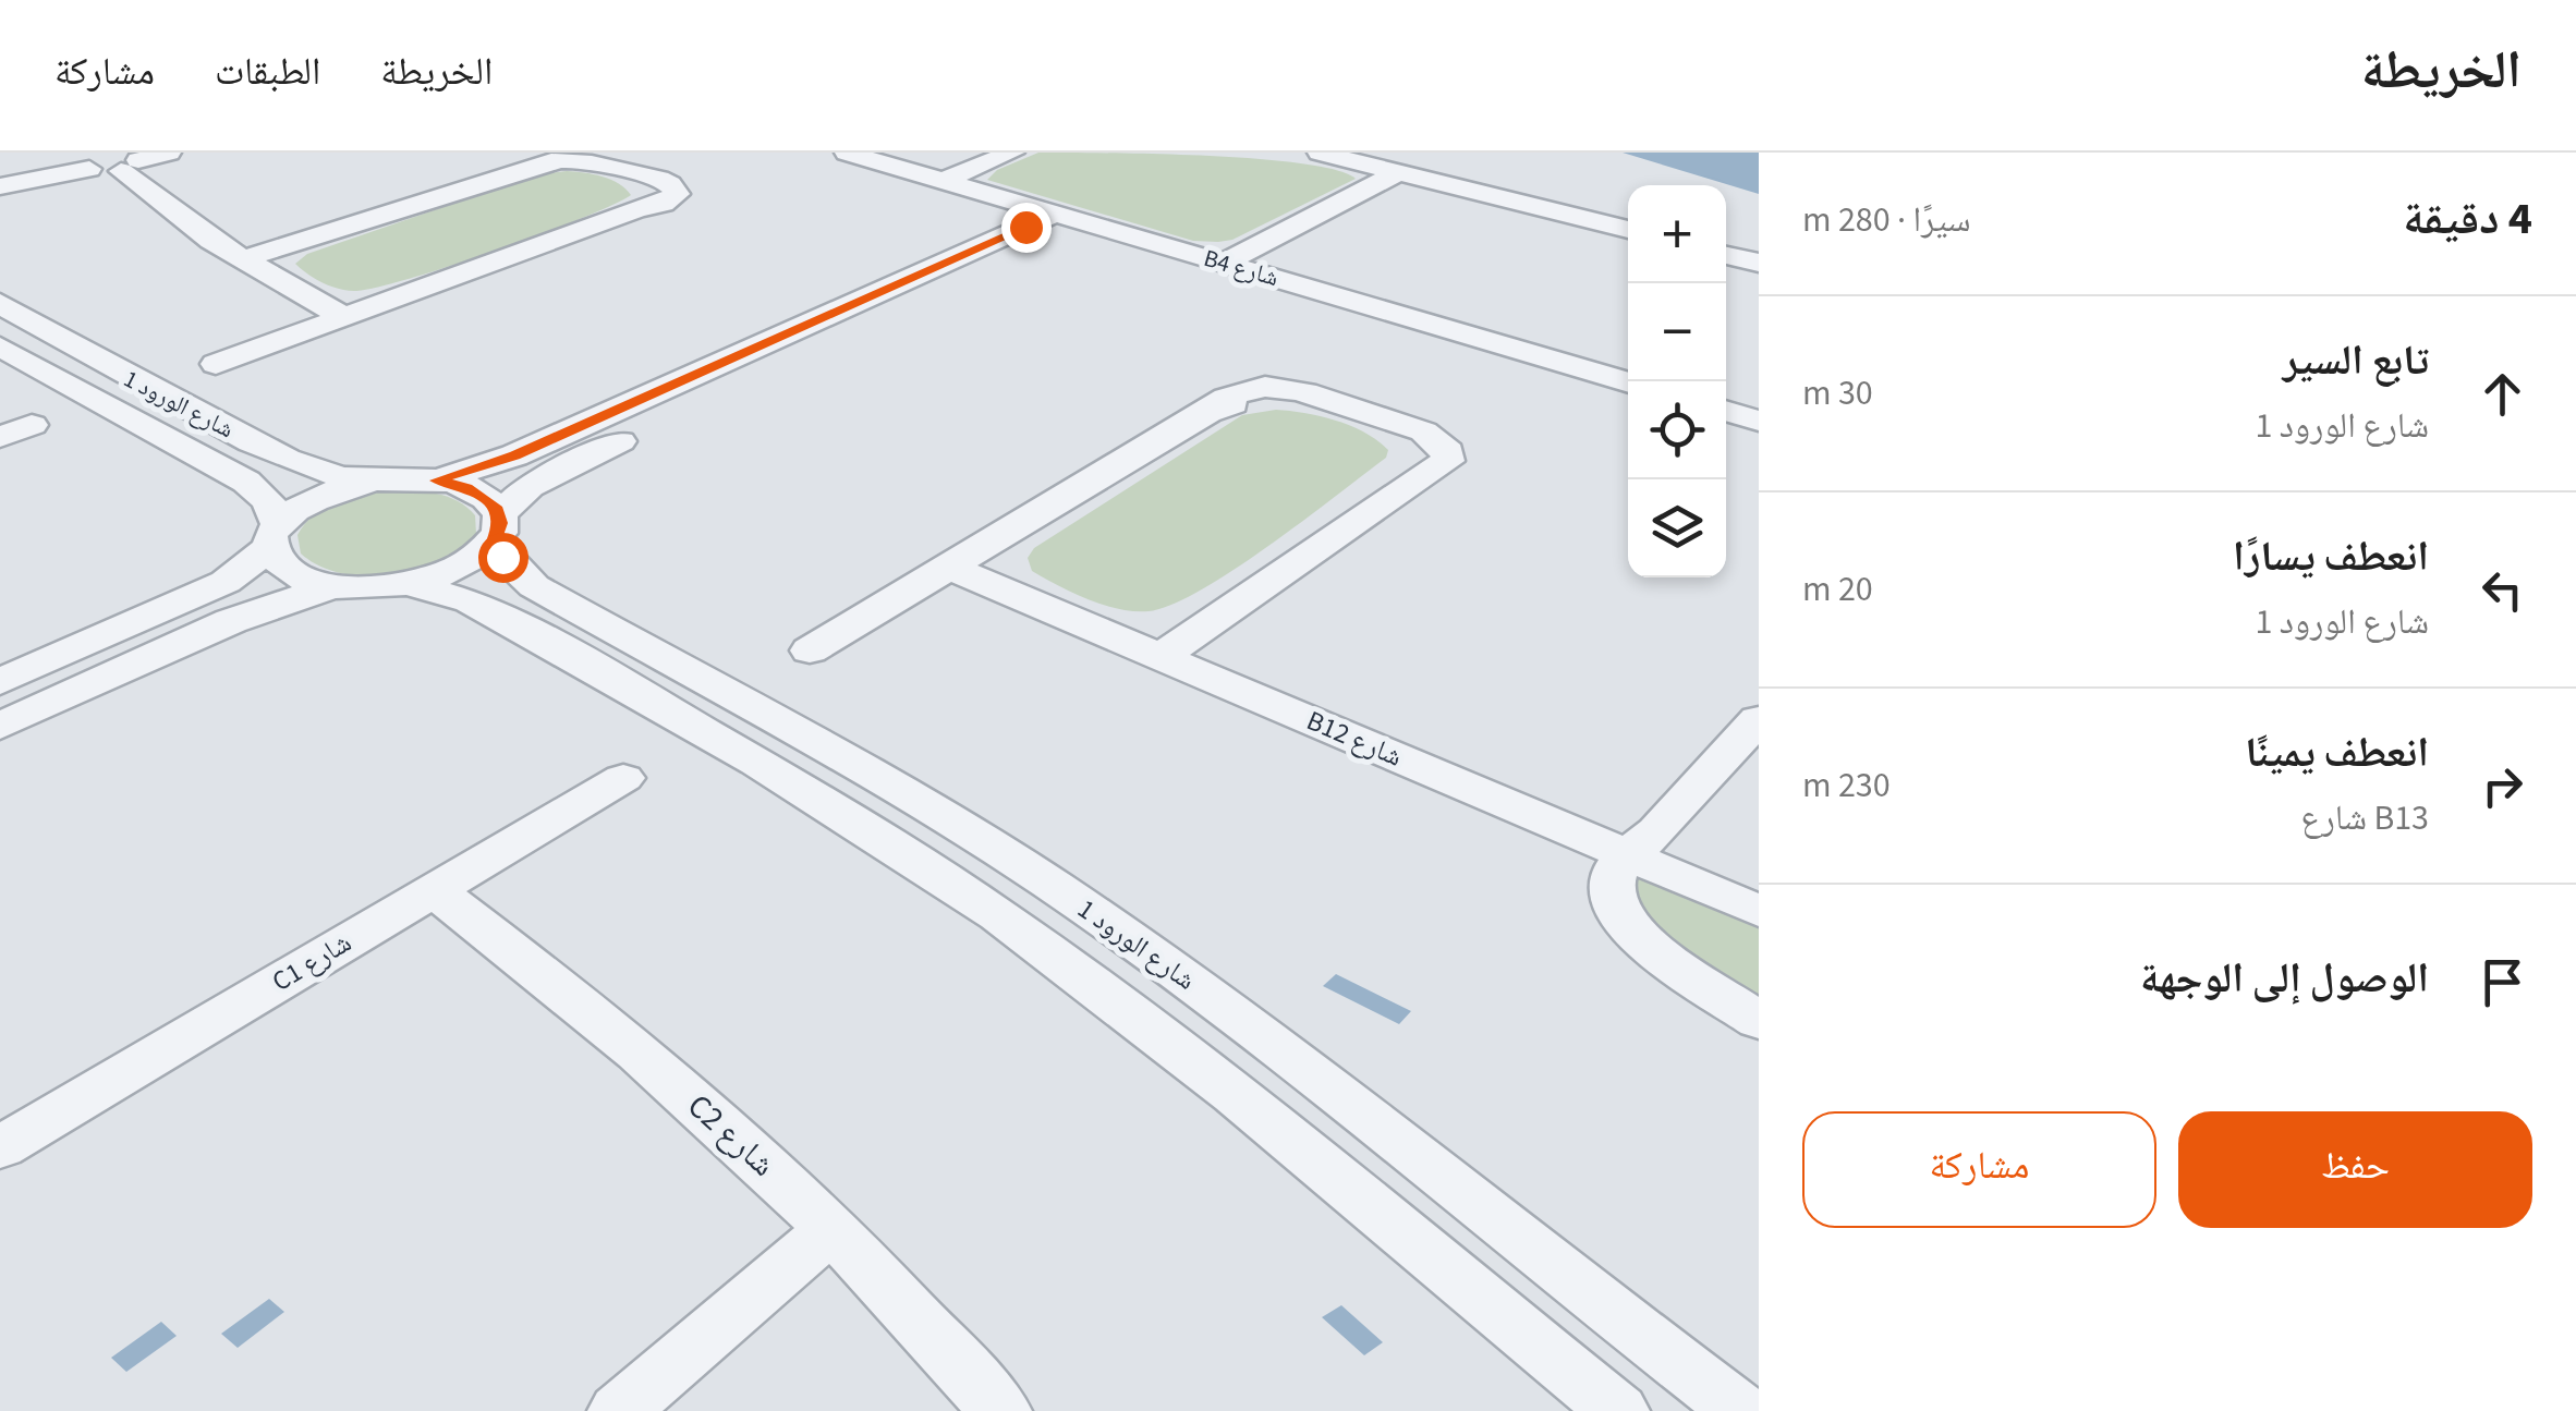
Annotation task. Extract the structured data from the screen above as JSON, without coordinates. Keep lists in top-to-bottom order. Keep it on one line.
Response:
{"streets":{"street":["B4 شارع","شارع الورود 1","B12 شارع","C1 شارع","C2 شارع"]},"crossings":[["C1 شارع","C2 شارع"]],"page":{"header":"الخريطة","nav":["الخريطة","الطبقات","مشاركة"],"heading":["4 دقيقة","سيرًا · 280 m"],"map_buttons":["+","−"],"list":[["تابع السير","شارع الورود 1","30 m"],["انعطف يسارًا","شارع الورود 1","20 m"],["انعطف يمينًا","B13 شارع","230 m"],"الوصول إلى الوجهة"],"buttons":["حفظ","مشاركة"]}}
